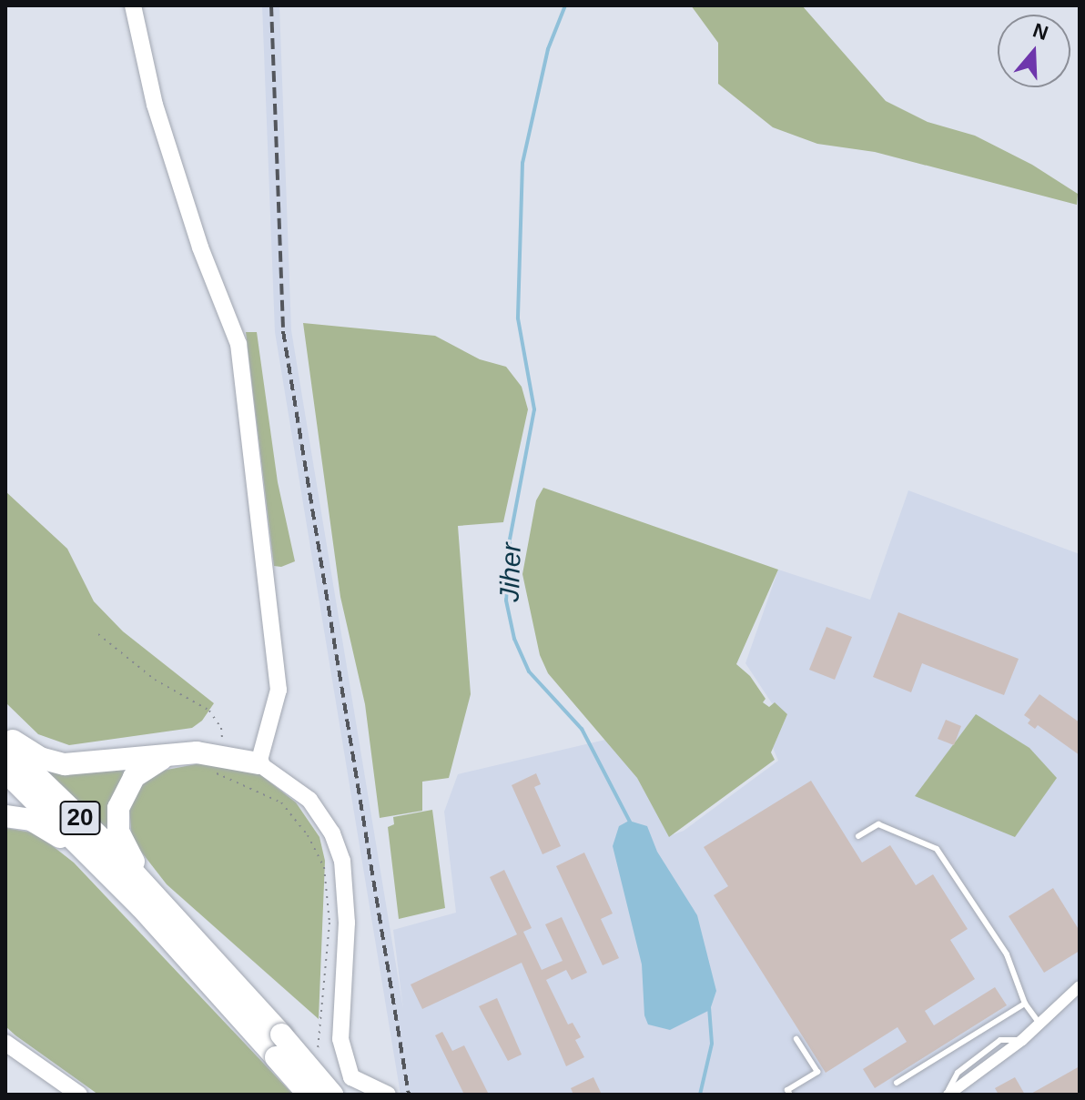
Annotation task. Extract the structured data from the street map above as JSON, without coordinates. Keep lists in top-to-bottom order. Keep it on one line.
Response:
{"streets":{"highway":["20"]},"water":["Jiher"],"north":"top"}
